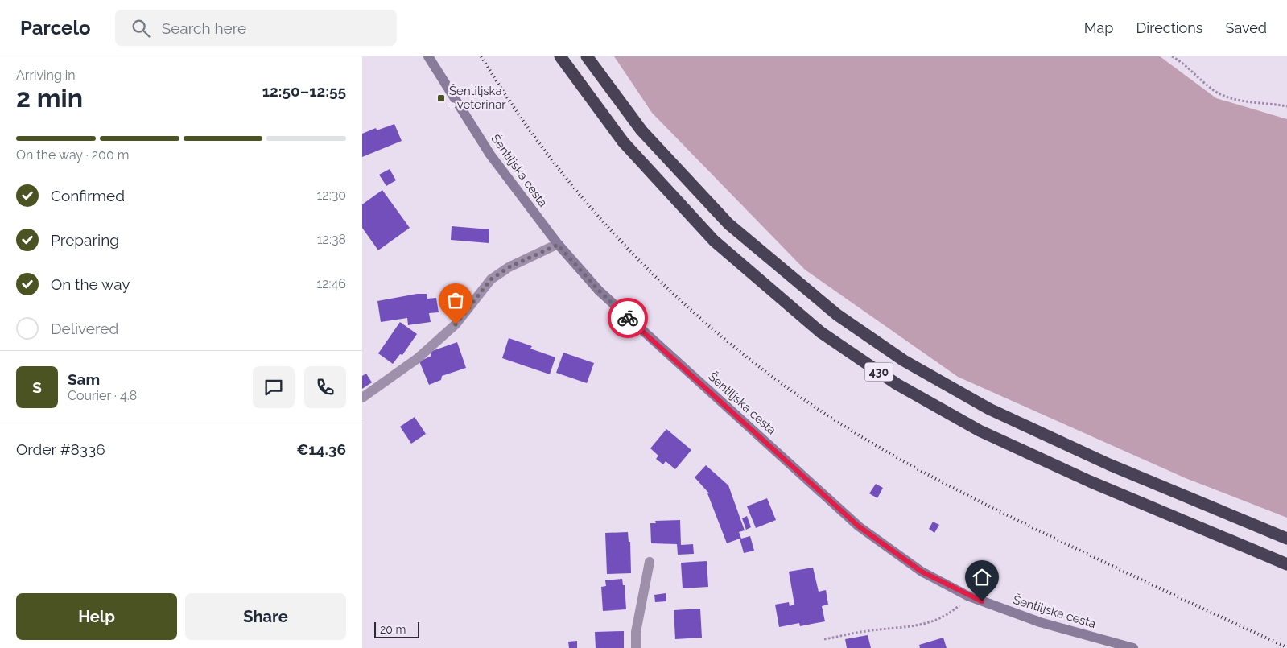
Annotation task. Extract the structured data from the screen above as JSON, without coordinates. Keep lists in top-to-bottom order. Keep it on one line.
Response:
{"streets":{"highway":["430"],"street":["Šentiljska cesta"]},"places":{"transit":["Šentiljska - veterinar"]},"scale_bar":"20 m","page":{"header":"Parcelo","search":"Search here","nav":["Map","Directions","Saved"],"heading":["2 min","Arriving in","12:50–12:55"],"panel":["Sam","Courier · 4.8","Order #8336","€14.36"],"bar":"On the way · 200 m","list":[["Confirmed","12:30"],["Preparing","12:38"],["On the way","12:46"],"Delivered"],"round":"S","buttons":["Help","Share"],"scale":"20 m"}}
